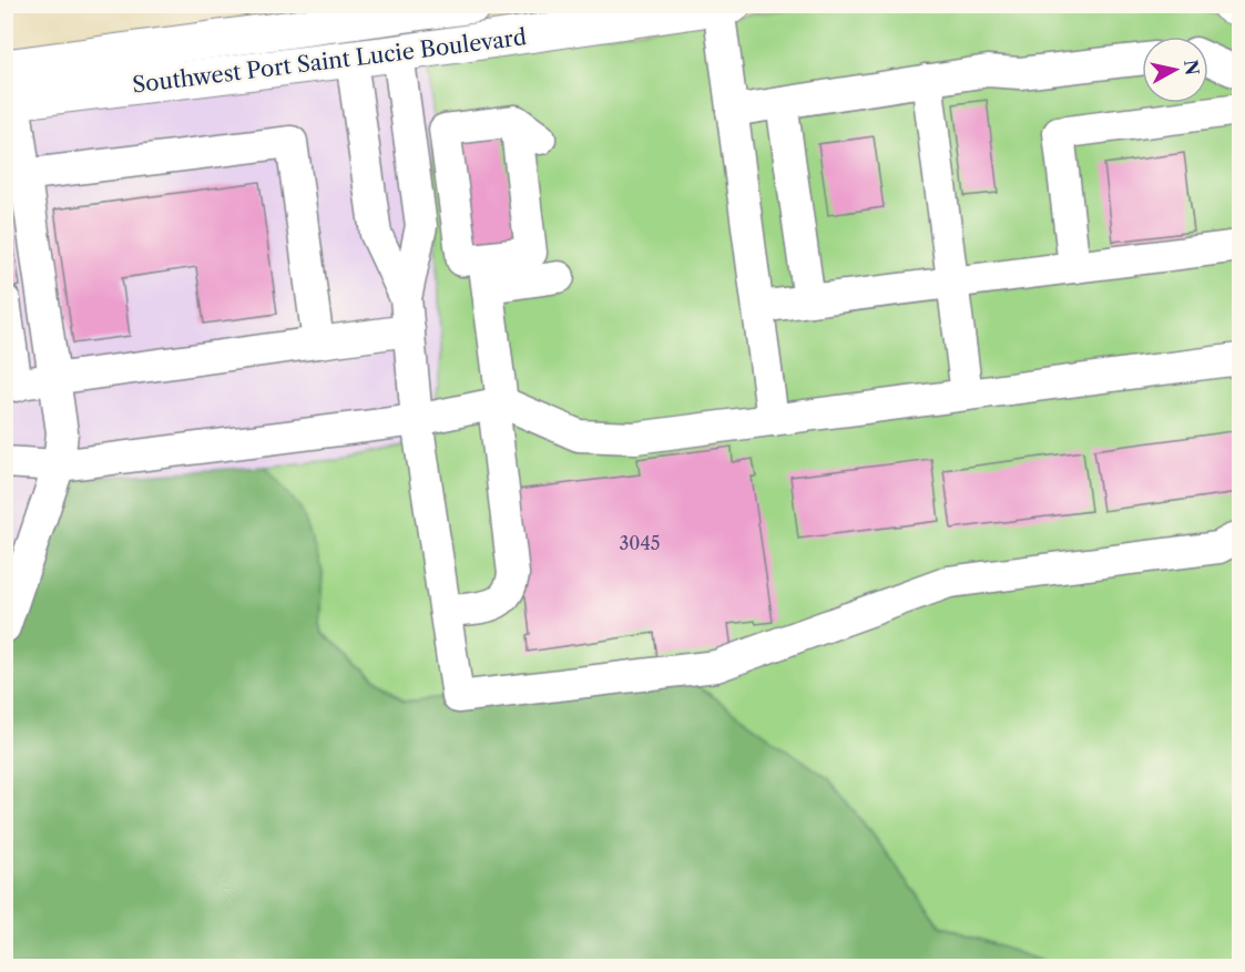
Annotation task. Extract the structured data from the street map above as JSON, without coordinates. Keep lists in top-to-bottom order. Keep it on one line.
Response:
{"streets":{"main road":["Southwest Port Saint Lucie Boulevard"]},"house_numbers":["3045"],"north":"right"}
